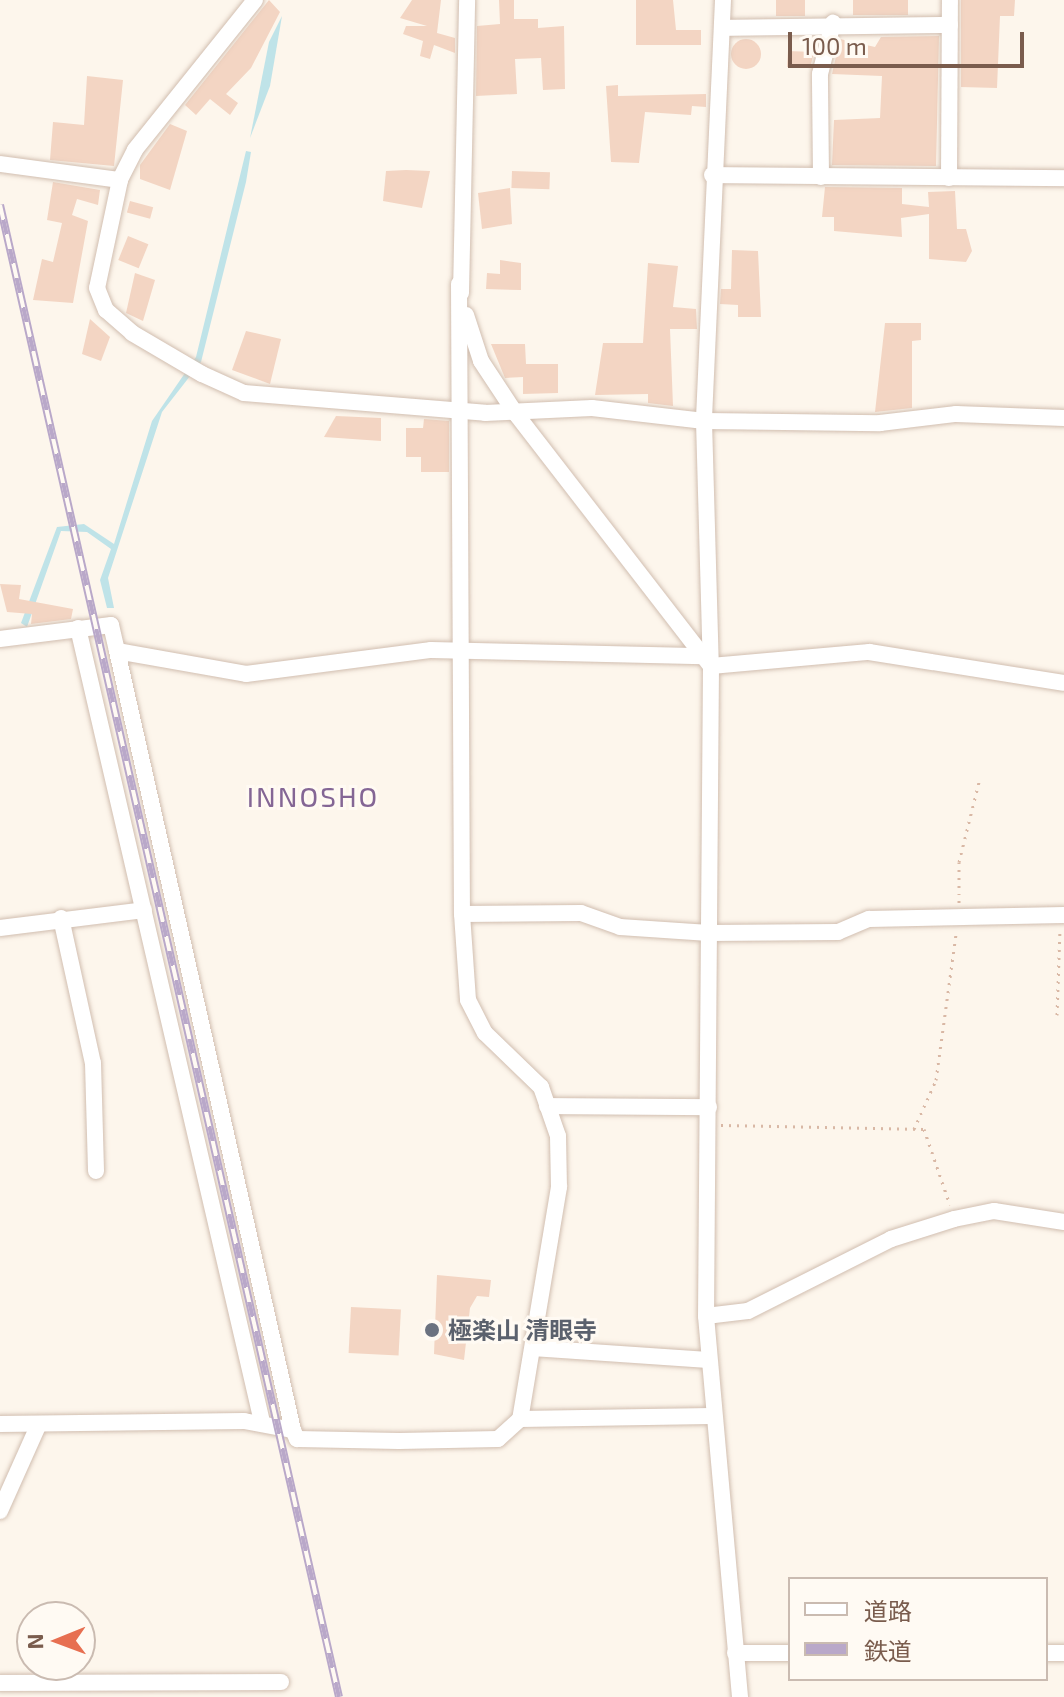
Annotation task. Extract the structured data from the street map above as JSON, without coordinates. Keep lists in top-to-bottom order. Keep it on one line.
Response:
{"districts":["INNOSHO"],"places":["極楽山 清眼寺"],"legend":["道路","鉄道"],"scale_bar":"100 m","north":"left"}
